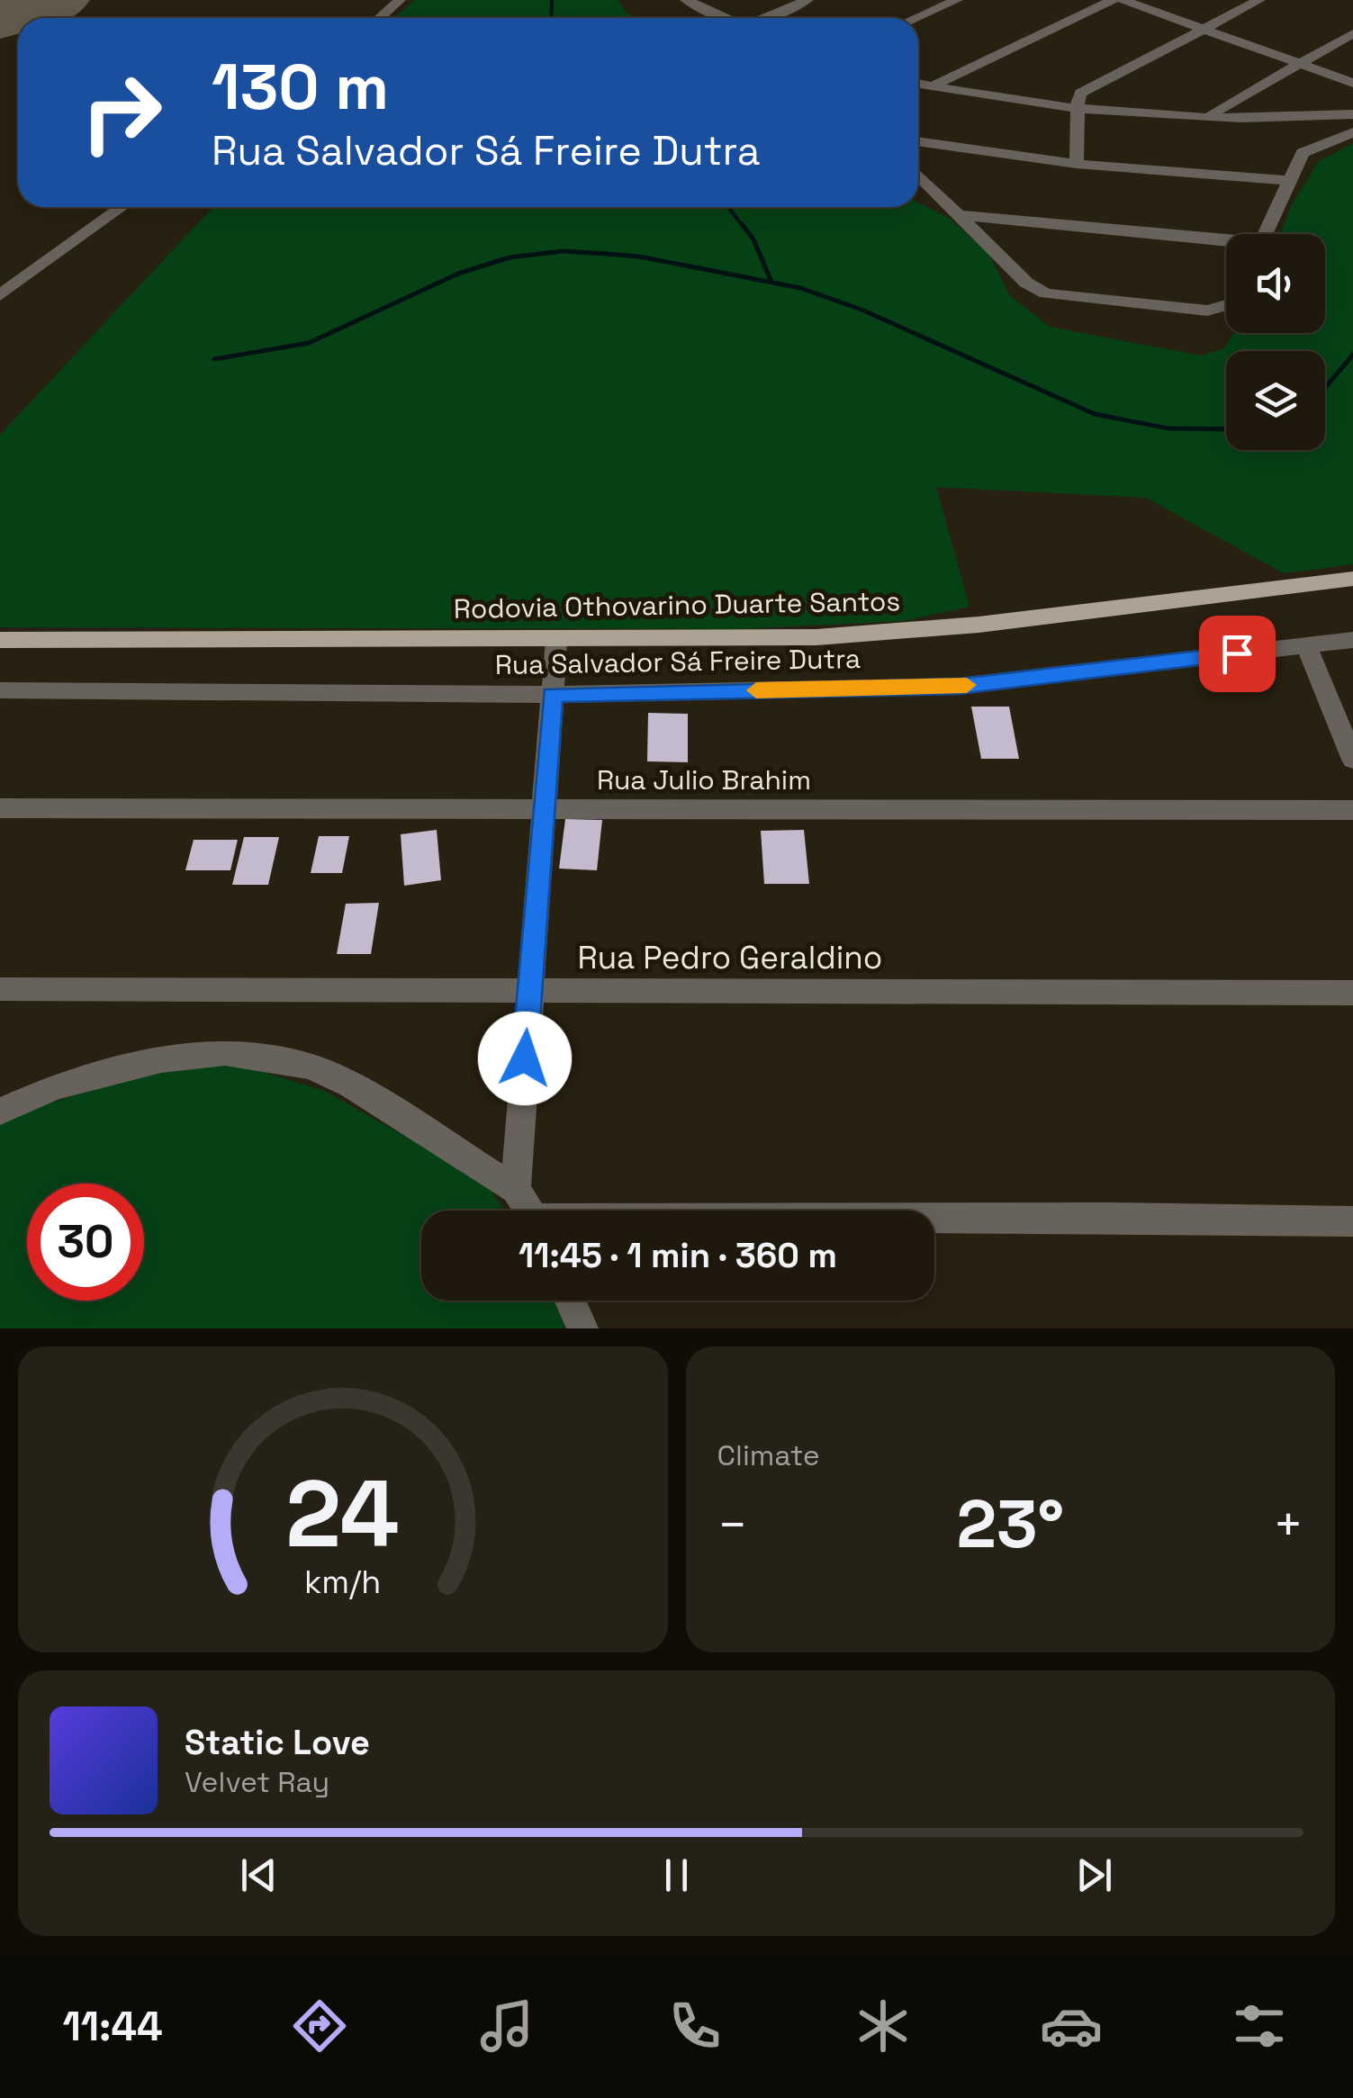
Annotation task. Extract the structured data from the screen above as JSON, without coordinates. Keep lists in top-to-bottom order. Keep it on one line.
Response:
{"streets":{"main road":["Rodovia Othovarino Duarte Santos"],"street":["Rua Salvador Sá Freire Dutra","Rua Julio Brahim","Rua Pedro Geraldino"]},"page":{"turn":["130 m","Rua Salvador Sá Freire Dutra"],"limit":"30","trip":"11:45 · 1 min · 360 m","tile":"Climate","heat":["−","23°","+"],"song":["Static Love","Velvet Ray"],"tabs":"11:44","gauge":["24","km/h"]}}
